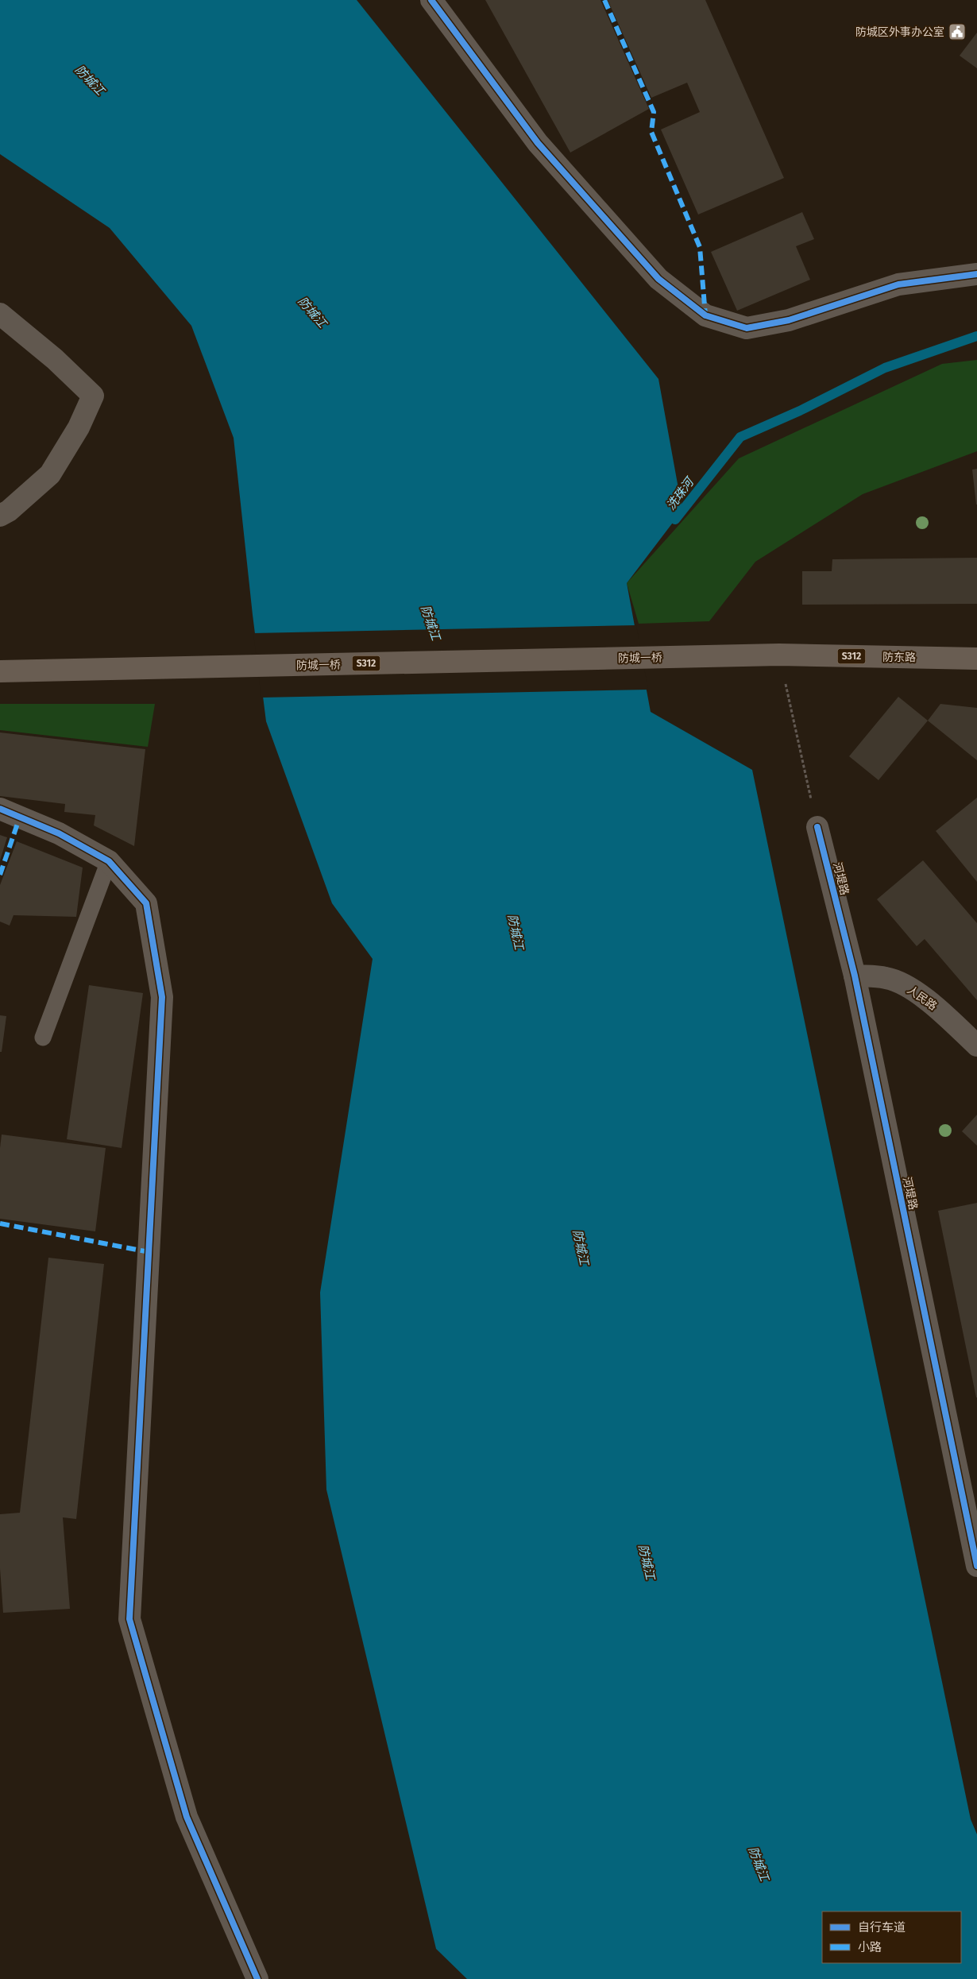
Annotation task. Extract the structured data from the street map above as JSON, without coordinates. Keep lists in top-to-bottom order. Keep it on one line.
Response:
{"streets":{"main road":["S312","防东路","防城一桥"],"street":["河堤路","人民路"]},"crossings":[["防东路","防城一桥"],["河堤路","人民路"]],"water":["防城江","洗珠河"],"places":{"public building":["防城区外事办公室"]},"legend":["自行车道","小路"]}
